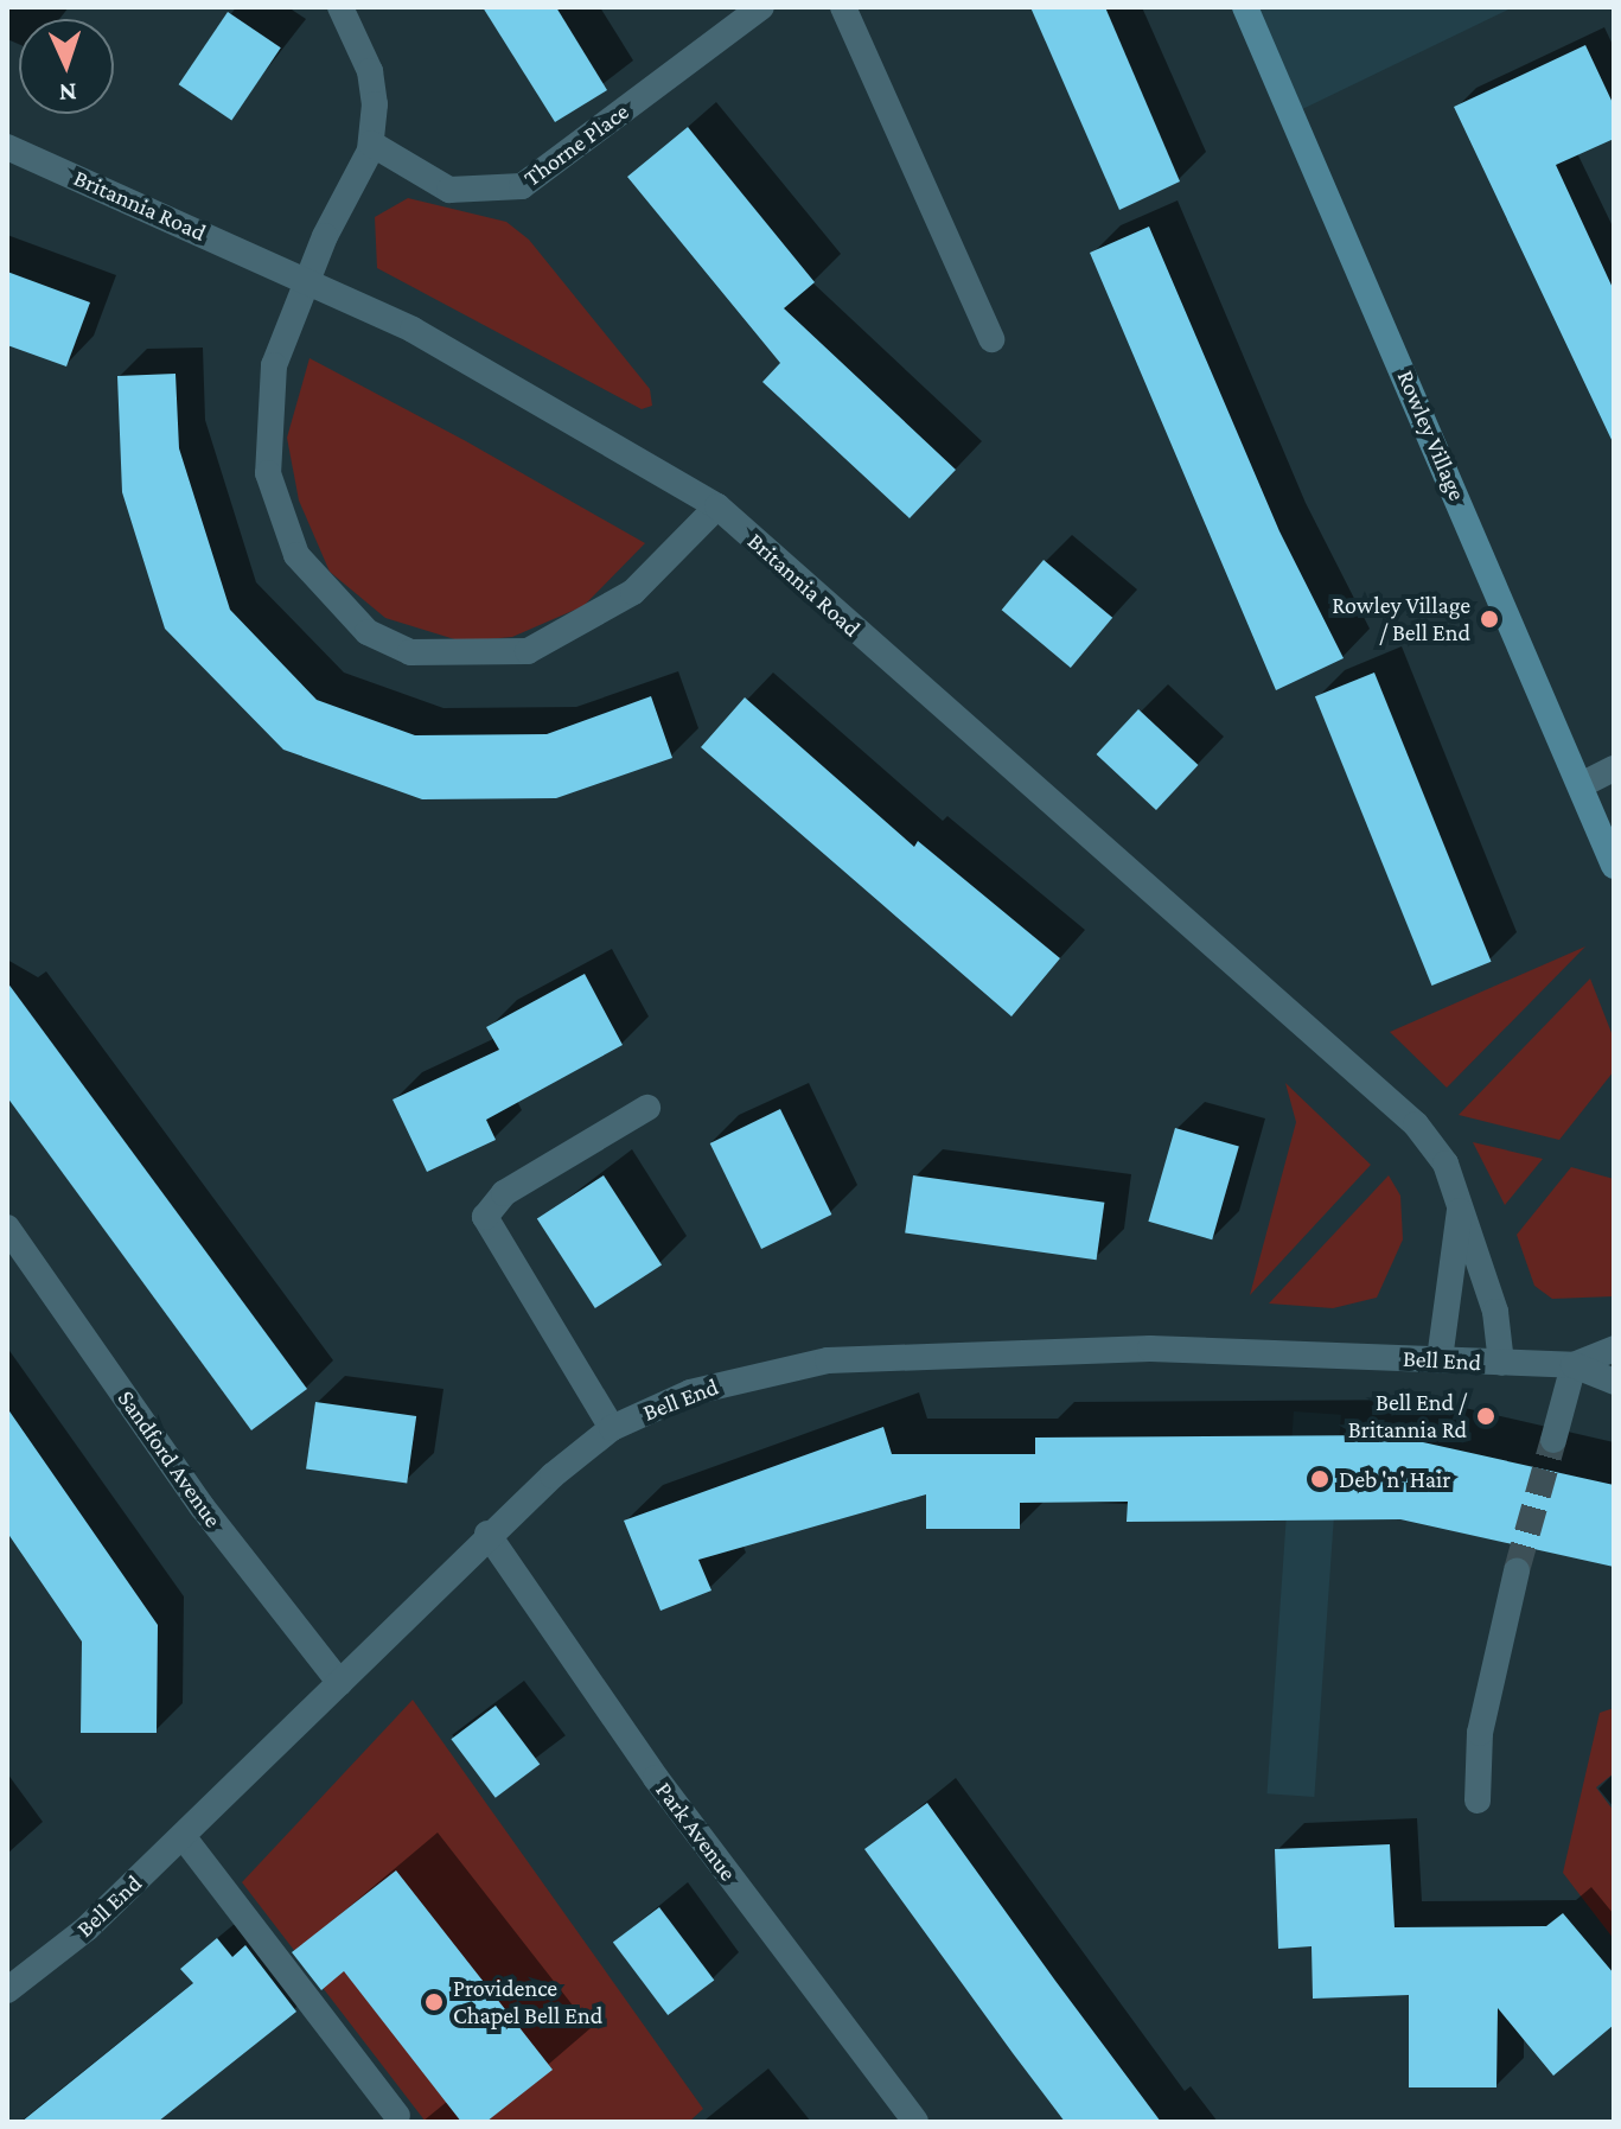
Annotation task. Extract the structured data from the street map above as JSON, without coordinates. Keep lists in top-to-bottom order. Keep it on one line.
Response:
{"streets":{"main road":["Rowley Village"],"street":["Thorne Place","Britannia Road","Bell End","Sandford Avenue","Park Avenue"]},"crossings":[["Britannia Road","Bell End"],["Bell End","Sandford Avenue"],["Bell End","Park Avenue"]],"places":["Rowley Village / Bell End","Bell End / Britannia Rd","Deb 'n' Hair","Providence Chapel Bell End"],"north":"bottom"}
